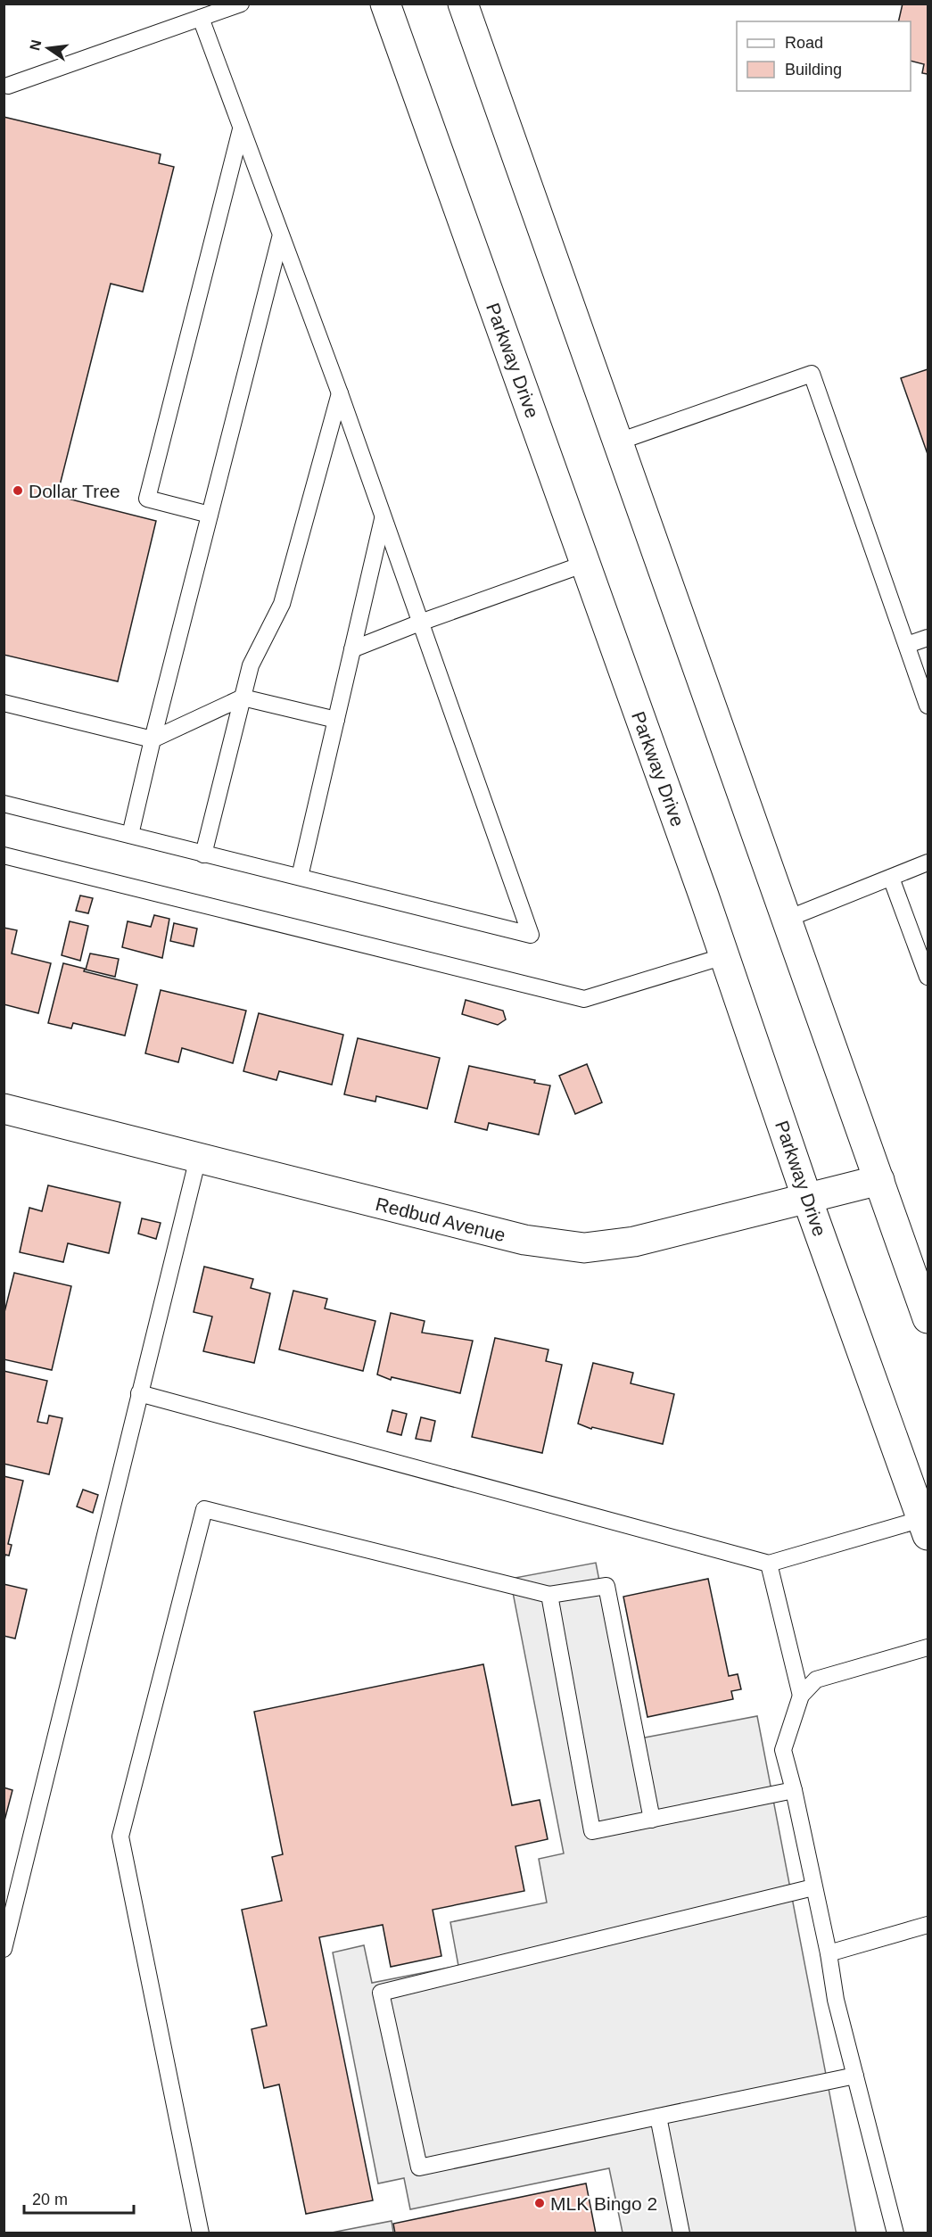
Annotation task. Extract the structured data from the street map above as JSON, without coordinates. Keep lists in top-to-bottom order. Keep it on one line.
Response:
{"streets":{"main road":["Parkway Drive","Redbud Avenue"]},"crossings":[["Parkway Drive","Redbud Avenue"]],"places":["Dollar Tree","MLK Bingo 2"],"legend":["Road","Building"],"scale_bar":"20 m","north":"left"}
